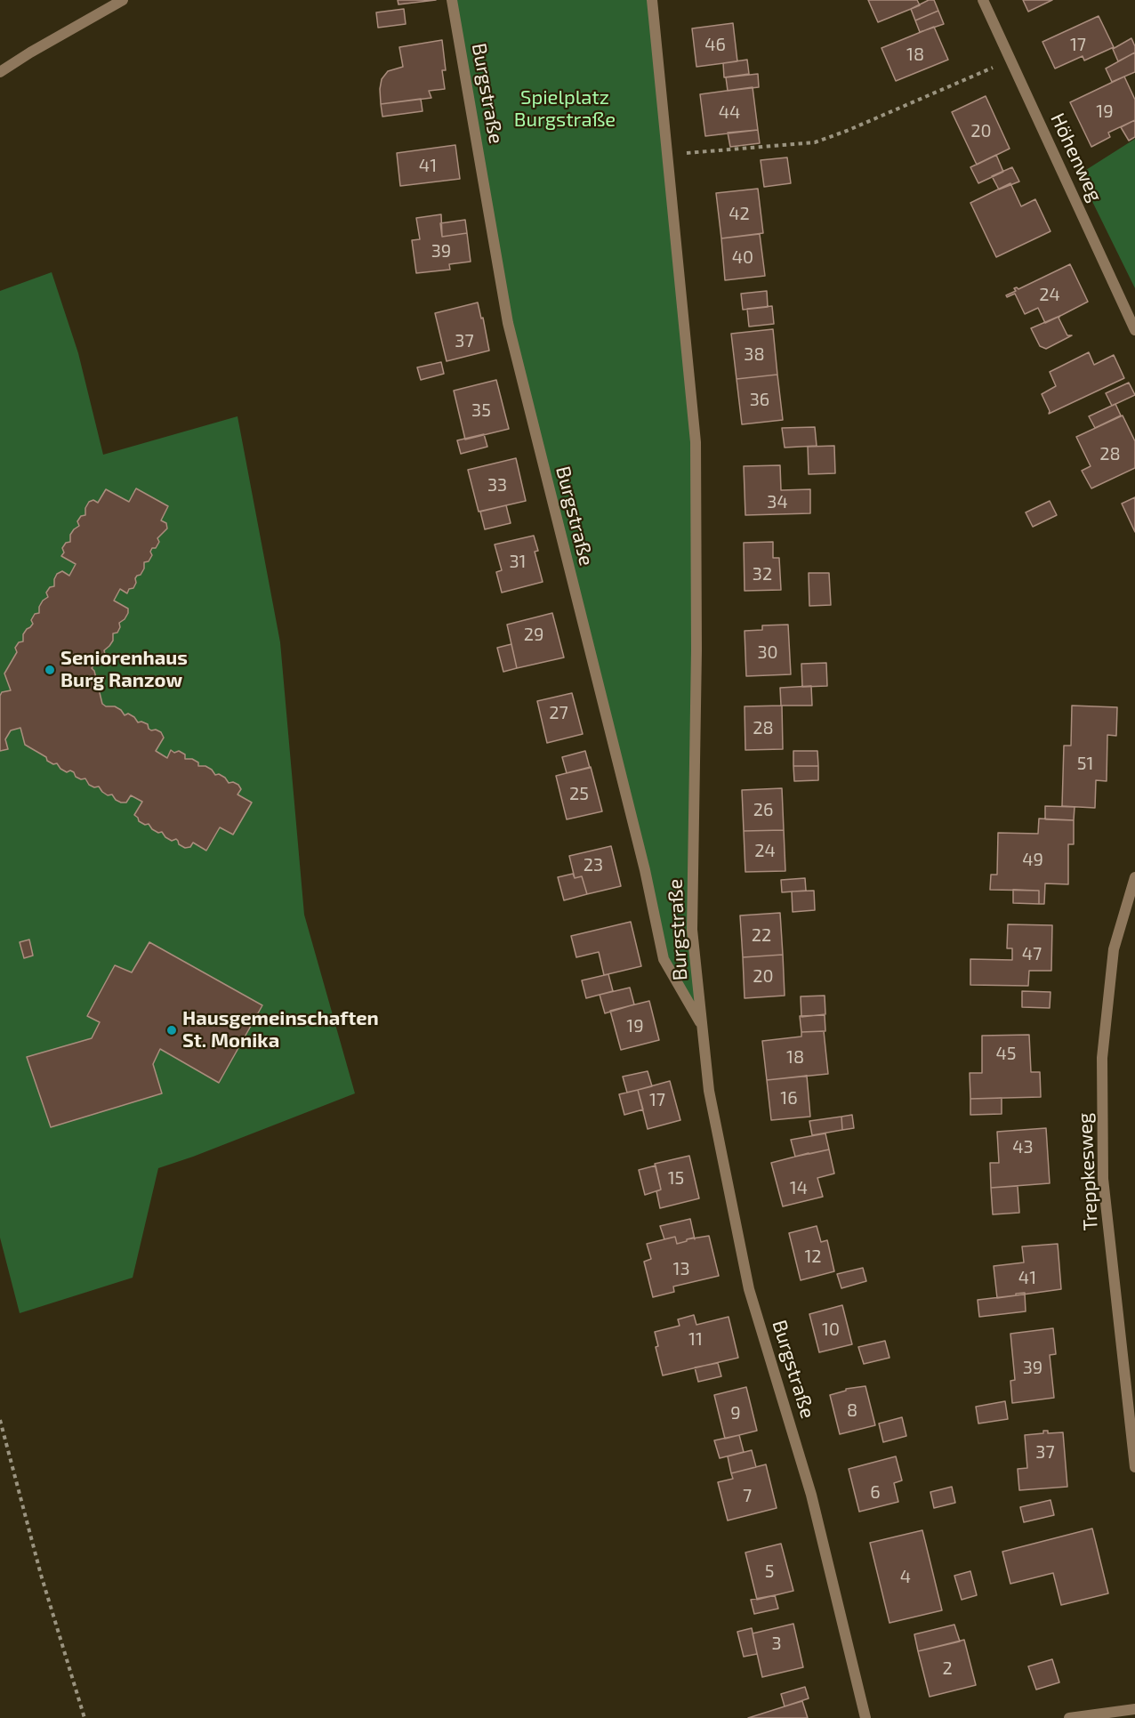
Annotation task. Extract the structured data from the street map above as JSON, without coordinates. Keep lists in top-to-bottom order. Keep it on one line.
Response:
{"streets":{"street":["Burgstraße","Höhenweg","Treppkesweg"]},"parks":["Spielplatz Burgstraße"],"places":["Seniorenhaus Burg Ranzow","Hausgemeinschaften St. Monika"],"house_numbers":["46","17","18","19","44","20","41","42","39","40","24","37","38","36","35","28","33","34","31","32","29","30","27","28","51","25","26","24","49","23","22","47","20","19","45","18","16","17","43","15","14","12","13","41","10","11","39","8","9","37","6","7","5","4","3","2"]}
